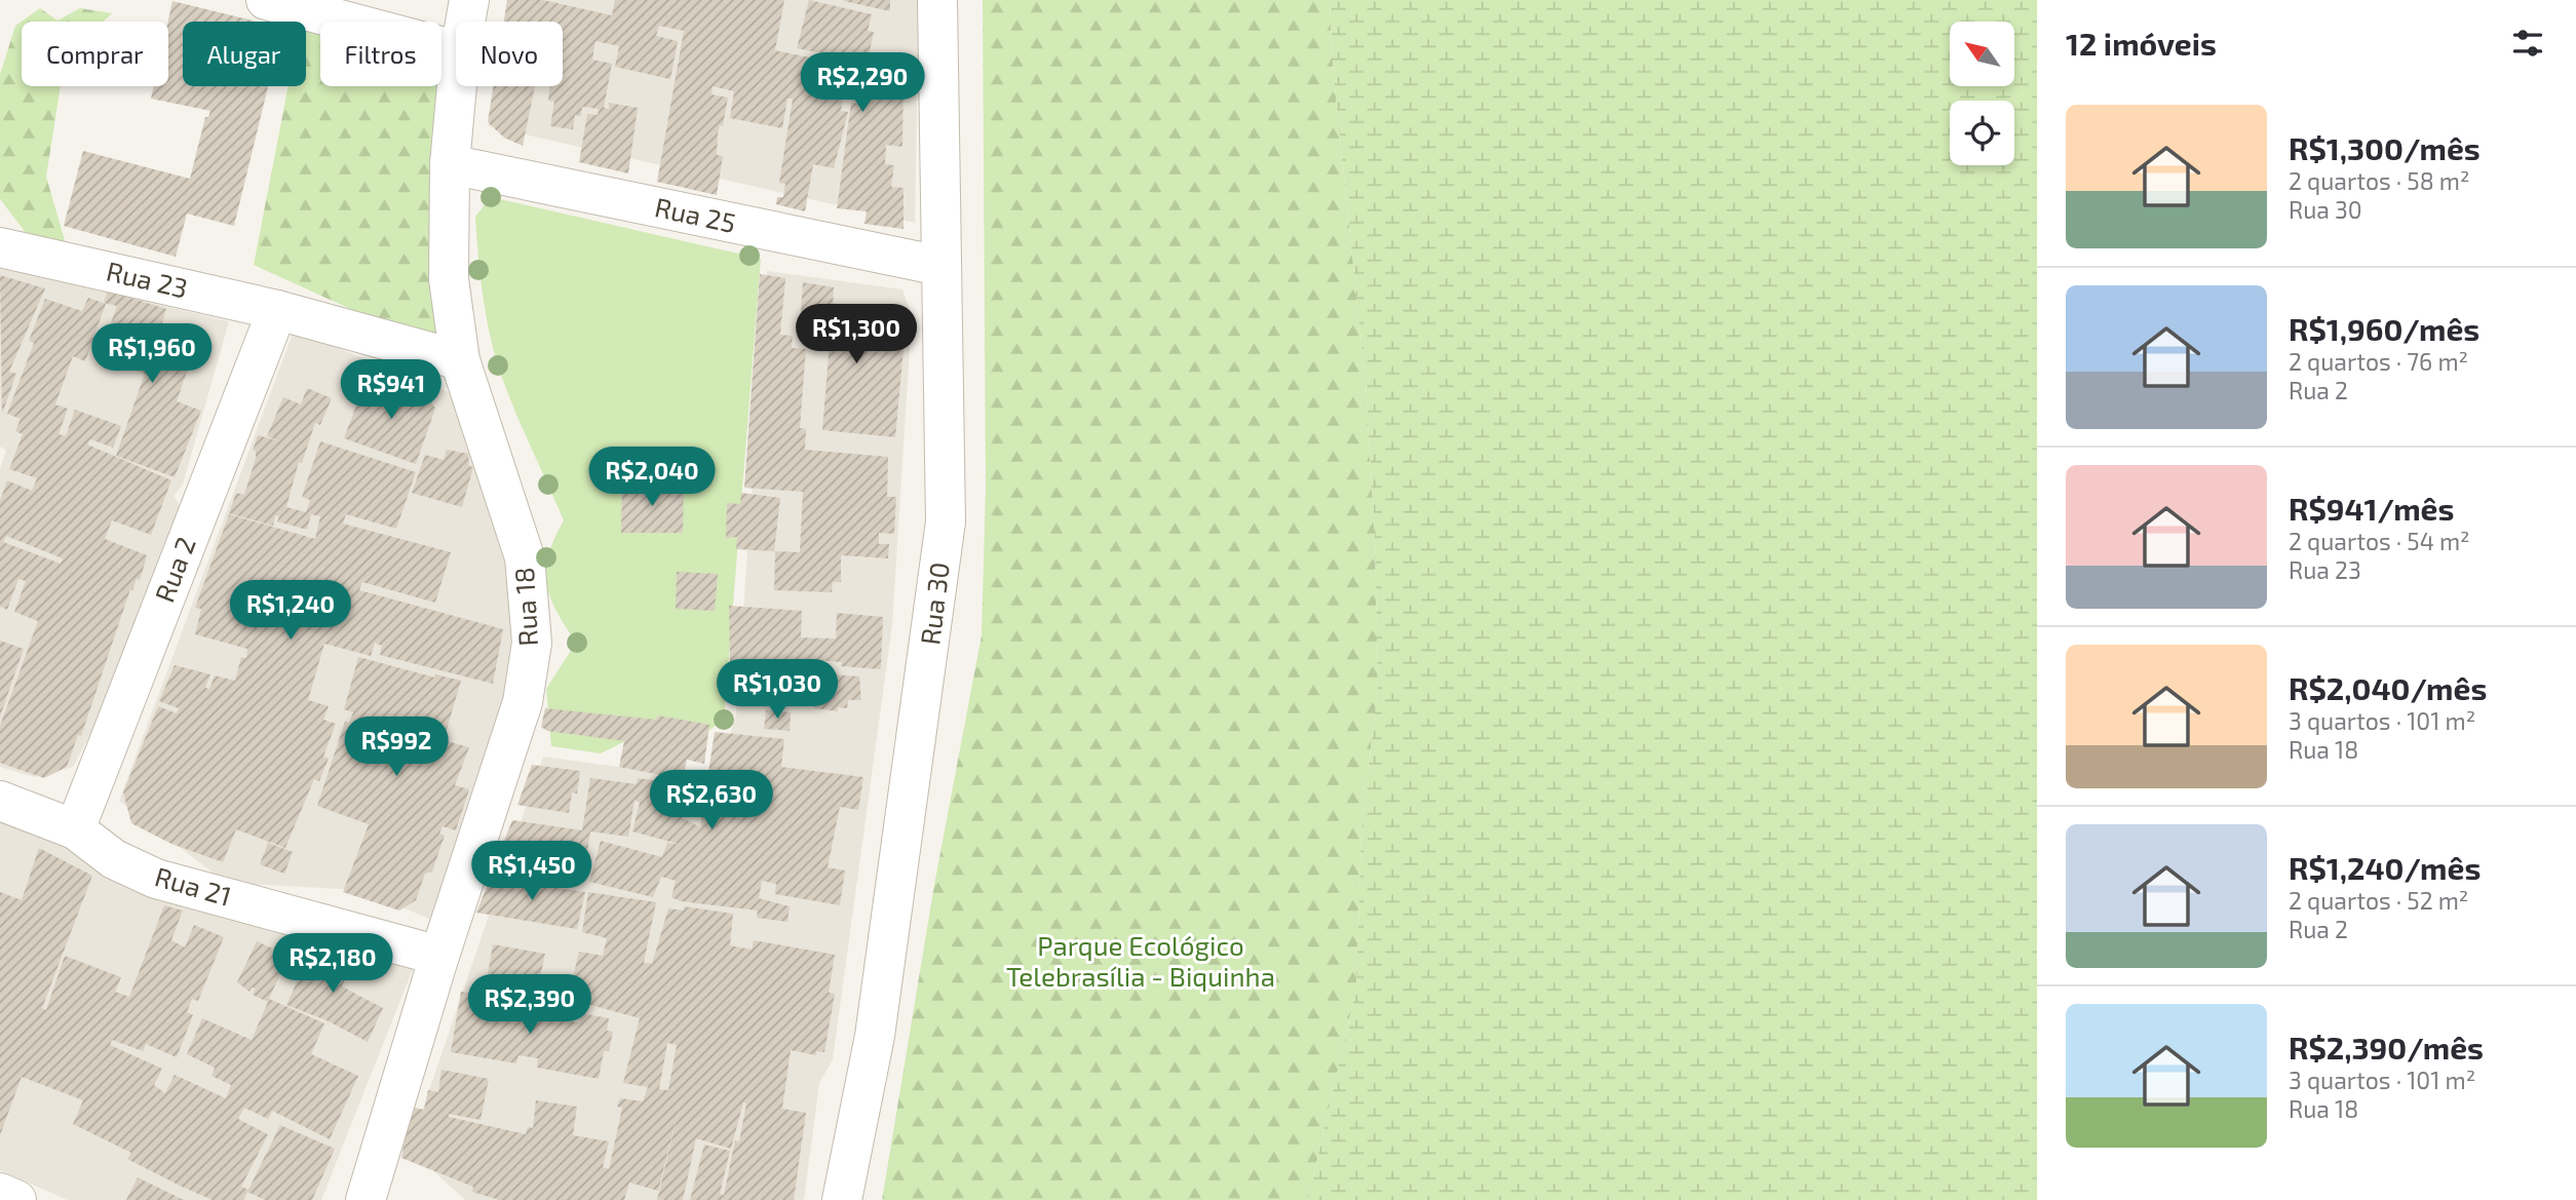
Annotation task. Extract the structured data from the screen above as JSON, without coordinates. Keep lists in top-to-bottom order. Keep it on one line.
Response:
{"streets":{"street":["Rua 25","Rua 23","Rua 2","Rua 30","Rua 18","Rua 21"]},"crossings":[["Rua 25","Rua 30"],["Rua 25","Rua 18"],["Rua 23","Rua 2"],["Rua 23","Rua 18"],["Rua 2","Rua 21"],["Rua 18","Rua 21"]],"parks":["Parque Ecológico Telebrasília - Biquinha"],"north":"top left","page":{"heading":"12 imóveis","chip":["Comprar","Alugar","Filtros","Novo"],"price":["R$2,290","R$1,300","R$1,960","R$941","R$2,040","R$1,240","R$1,030","R$992","R$2,630","R$1,450","R$2,180","R$2,390"],"list":[{"name":"R$1,300/mês","note":"2 quartos · 58 m² · Rua 30"},{"name":"R$1,960/mês","note":"2 quartos · 76 m² · Rua 2"},{"name":"R$941/mês","note":"2 quartos · 54 m² · Rua 23"},{"name":"R$2,040/mês","note":"3 quartos · 101 m² · Rua 18"},{"name":"R$1,240/mês","note":"2 quartos · 52 m² · Rua 2"},{"name":"R$2,390/mês","note":"3 quartos · 101 m² · Rua 18"}]}}
